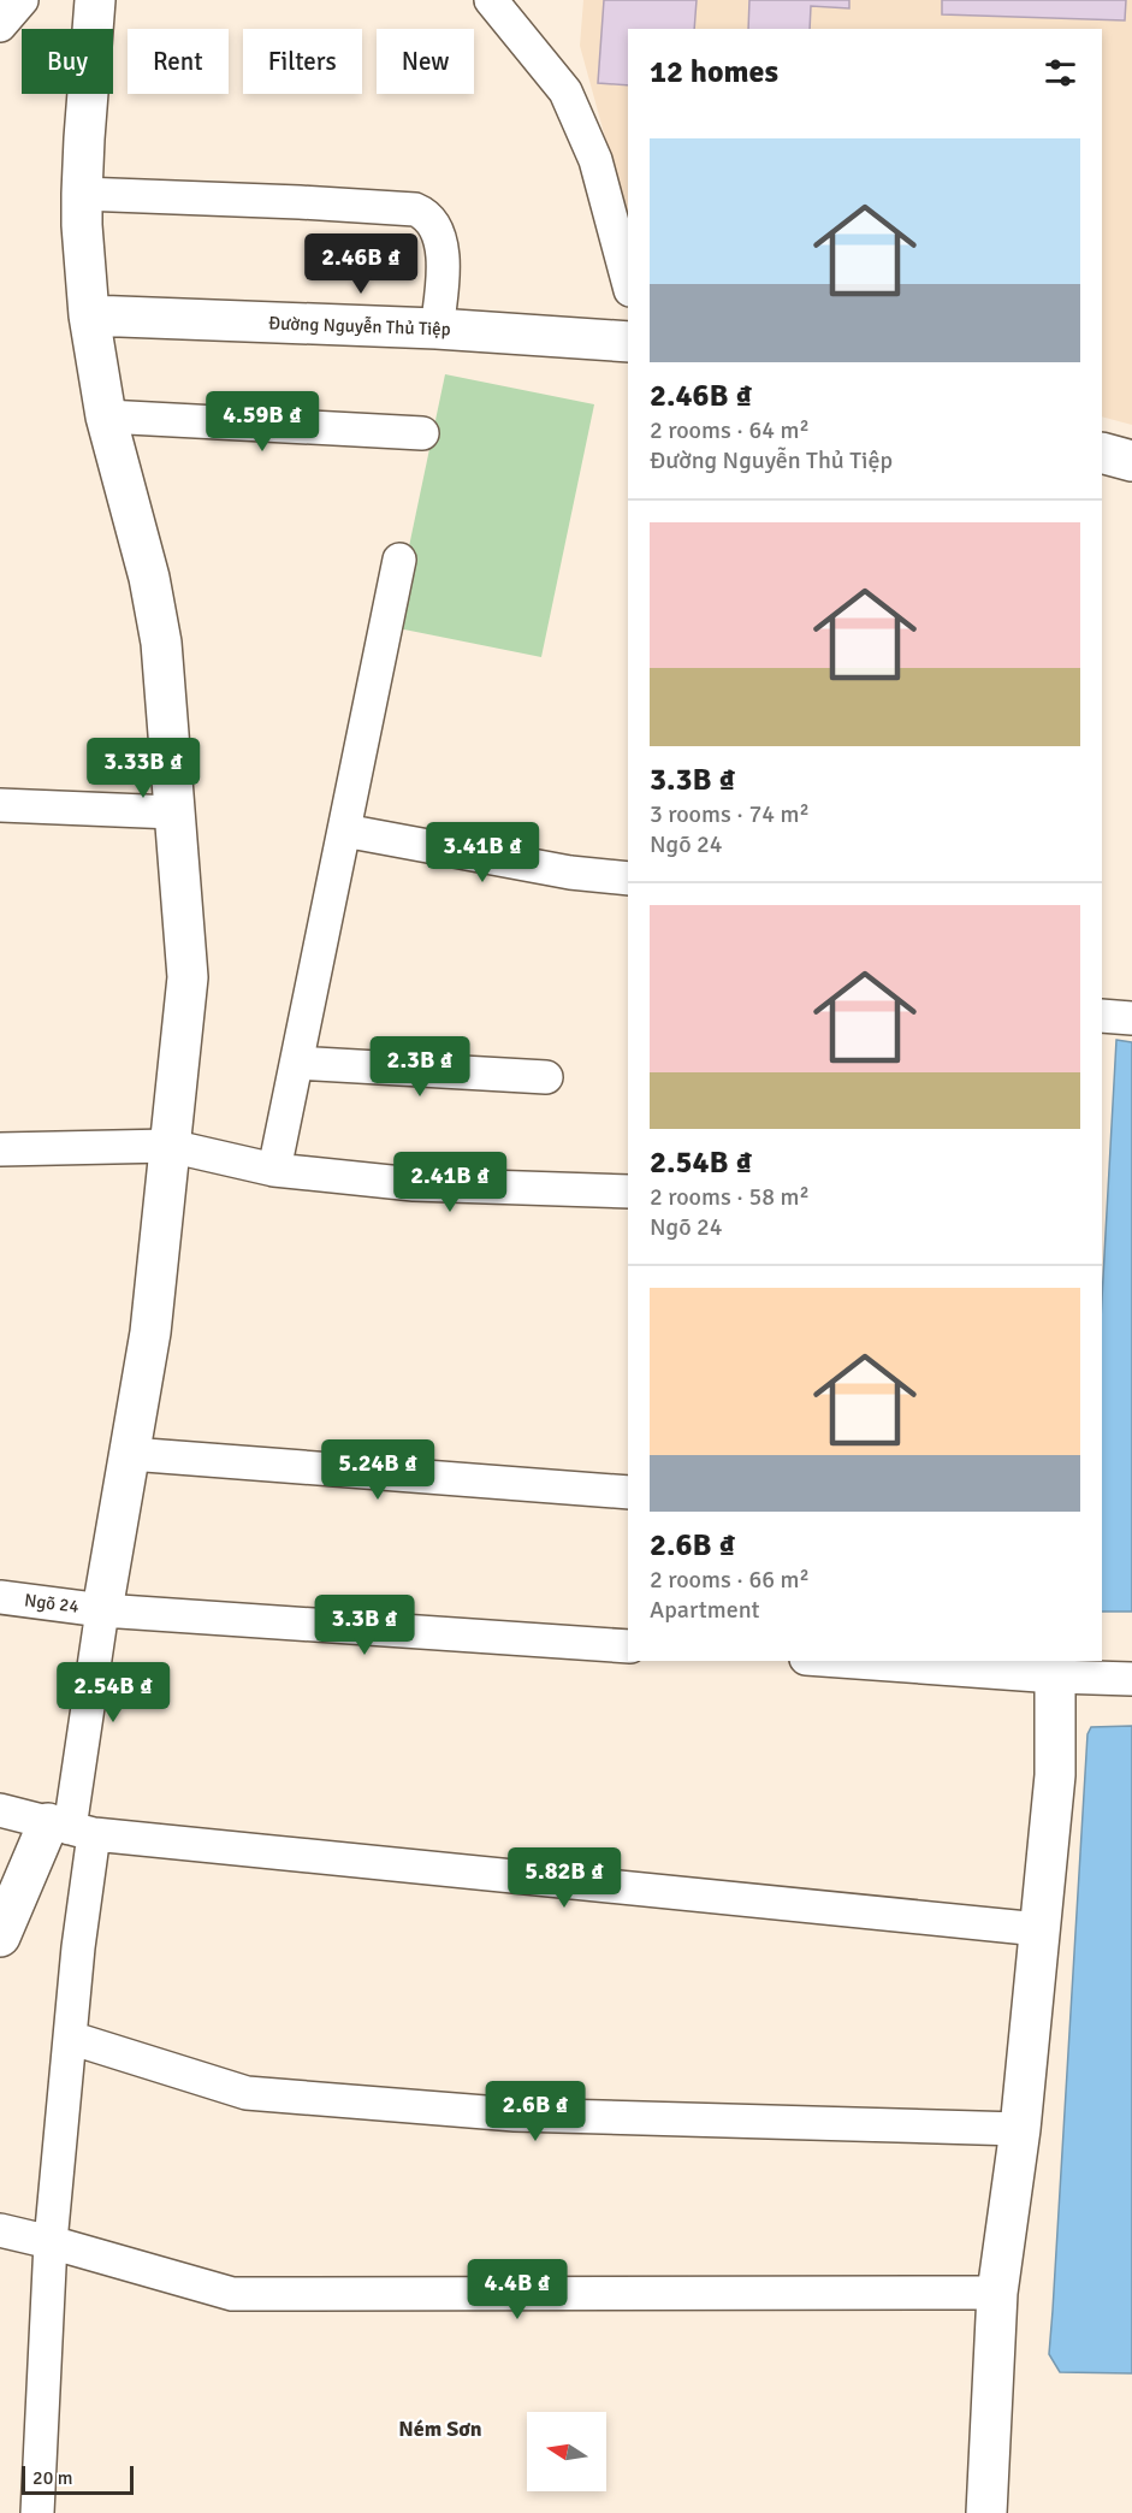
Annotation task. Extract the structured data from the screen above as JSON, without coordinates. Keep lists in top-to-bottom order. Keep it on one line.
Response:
{"streets":{"street":["Đường Nguyễn Thủ Tiệp","Ngõ 24"]},"districts":["Ném Sơn"],"scale_bar":"20 m","north":"left","page":{"chip":["Buy","Rent","Filters","New"],"heading":"12 homes","list":[{"name":"2.46B ₫","note":"2 rooms · 64 m² · Đường Nguyễn Thủ Tiệp"},{"name":"3.3B ₫","note":"3 rooms · 74 m² · Ngõ 24"},{"name":"2.54B ₫","note":"2 rooms · 58 m² · Ngõ 24"},{"name":"2.6B ₫","note":"2 rooms · 66 m² · Apartment"}],"price":["2.46B ₫","4.59B ₫","3.33B ₫","3.41B ₫","2.3B ₫","2.41B ₫","5.24B ₫","3.3B ₫","2.54B ₫","5.82B ₫","2.6B ₫","4.4B ₫"],"scale":"20 m"}}
